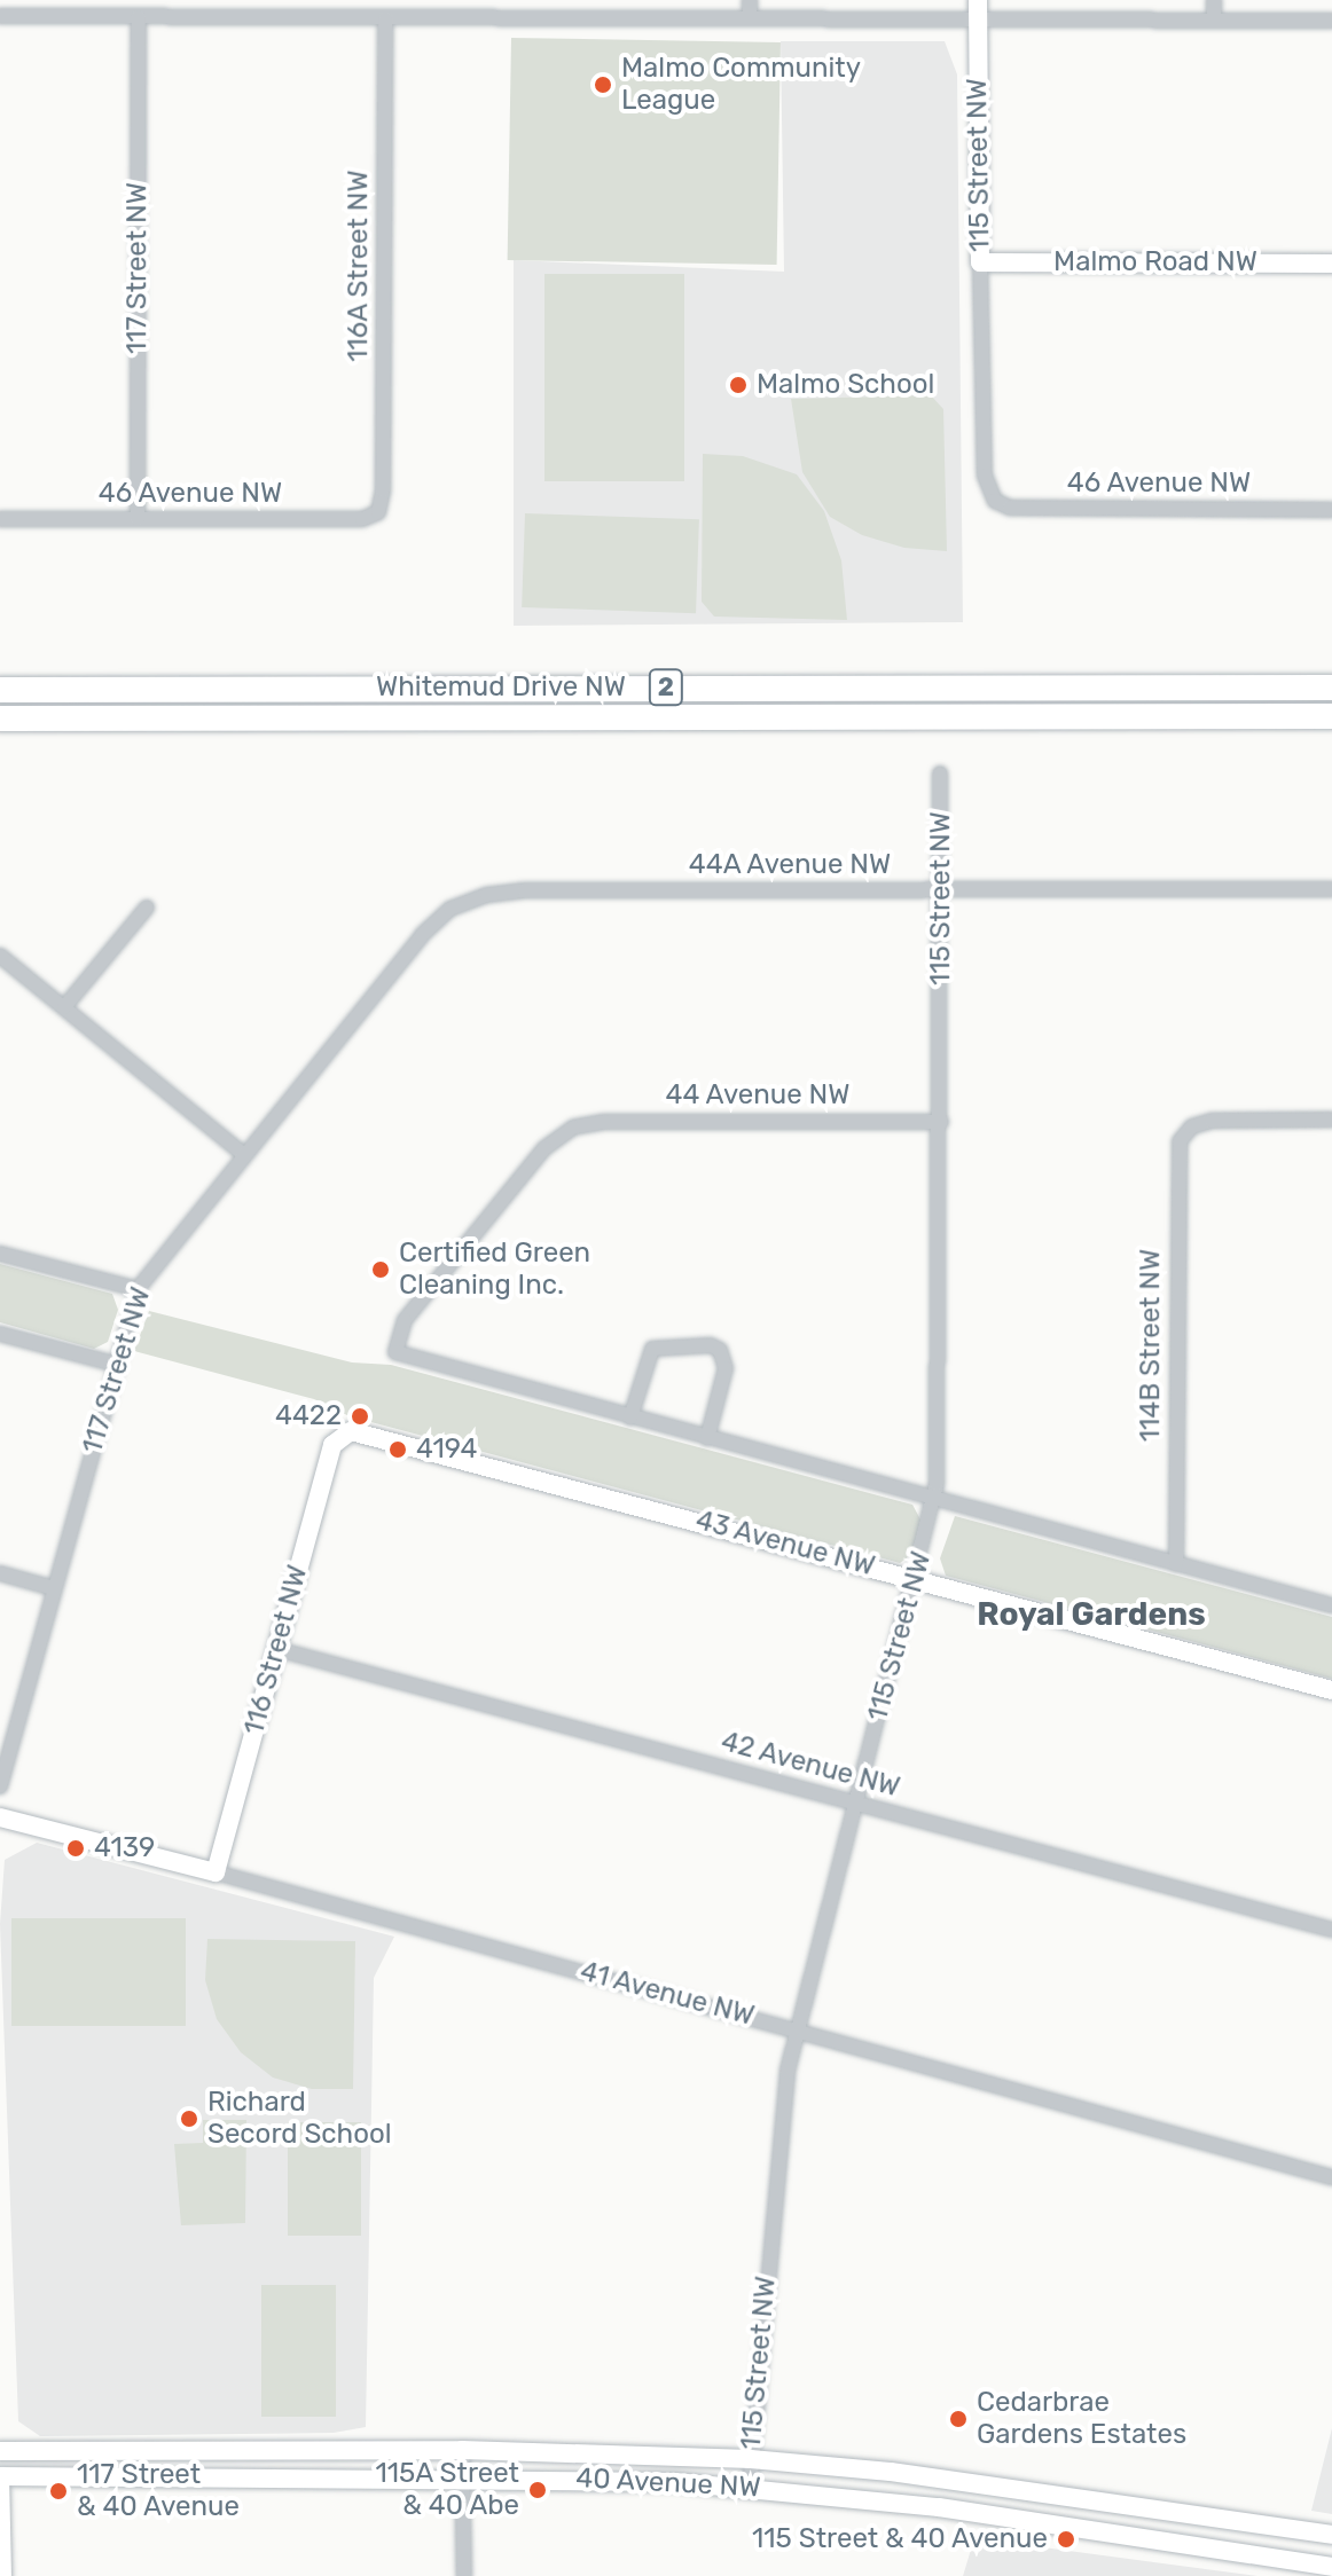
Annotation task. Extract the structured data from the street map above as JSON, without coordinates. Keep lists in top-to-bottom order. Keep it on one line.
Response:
{"streets":{"highway":["Whitemud Drive NW","2"],"street":["115 Street NW","Malmo Road NW","116A Street NW","117 Street NW","46 Avenue NW","44A Avenue NW","44 Avenue NW","114B Street NW","43 Avenue NW","116 Street NW","42 Avenue NW","41 Avenue NW","40 Avenue NW"]},"crossings":[["115 Street NW","Malmo Road NW"],["115 Street NW","46 Avenue NW"],["115 Street NW","44A Avenue NW"],["115 Street NW","44 Avenue NW"],["115 Street NW","43 Avenue NW"],["115 Street NW","42 Avenue NW"],["115 Street NW","41 Avenue NW"],["115 Street NW","40 Avenue NW"],["116A Street NW","46 Avenue NW"],["117 Street NW","46 Avenue NW"],["117 Street NW","44A Avenue NW"],["43 Avenue NW","116 Street NW"],["116 Street NW","42 Avenue NW"],["116 Street NW","41 Avenue NW"]],"districts":["Royal Gardens"],"places":["Malmo Community League","Malmo School","Certified Green Cleaning Inc.","4422","4194","4139","Richard Secord School","Cedarbrae Gardens Estates","115A Street & 40 Abe","117 Street & 40 Avenue","115 Street & 40 Avenue"]}
